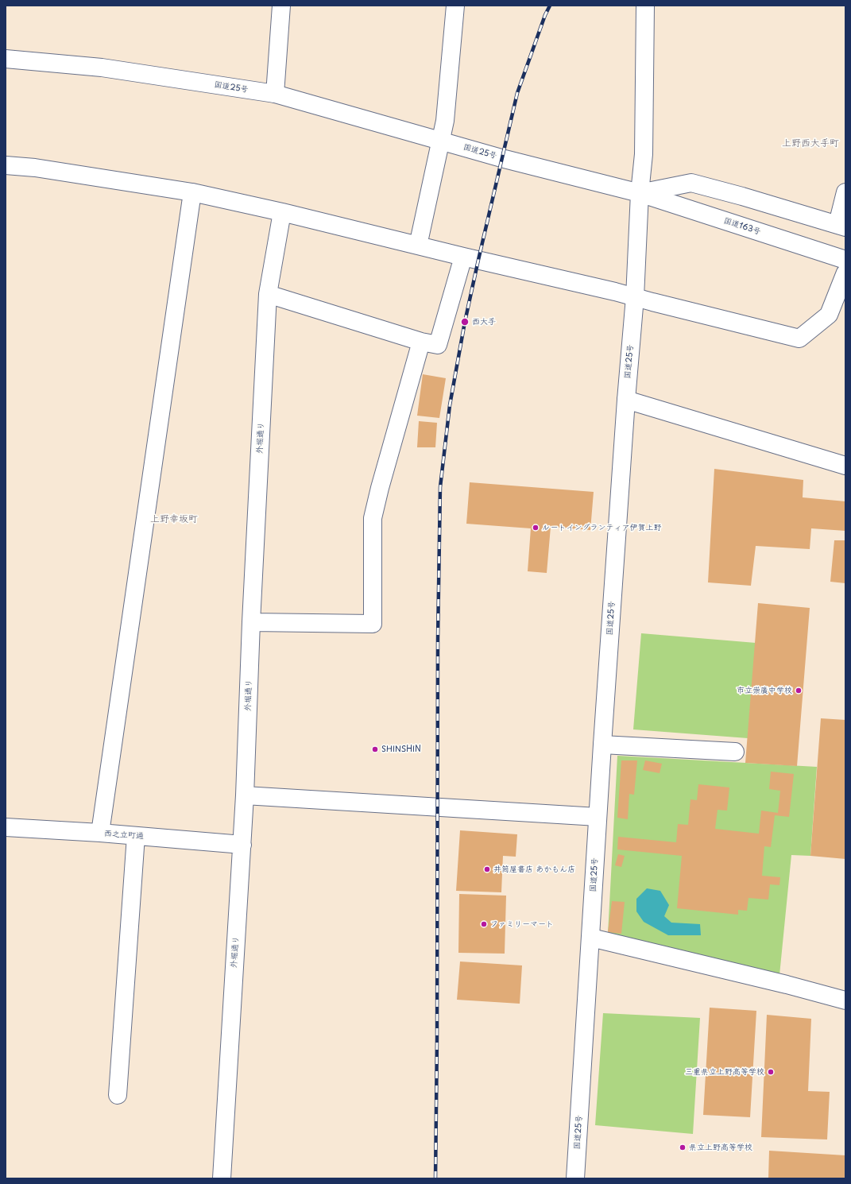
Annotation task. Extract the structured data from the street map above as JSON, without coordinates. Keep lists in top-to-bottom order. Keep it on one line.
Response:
{"streets":{"main road":["国道25号","国道163号","外堀通り","西之立町通"]},"crossings":[["国道25号","国道163号"],["外堀通り","西之立町通"]],"districts":["上野西大手町","上野幸坂町"],"places":["西大手","ルートイングランティア伊賀上野","市立崇廣中学校","SHINSHIN","井筒屋書店 あかもん店","ファミリーマート","三重県立上野高等学校","県立上野高等学校"]}
